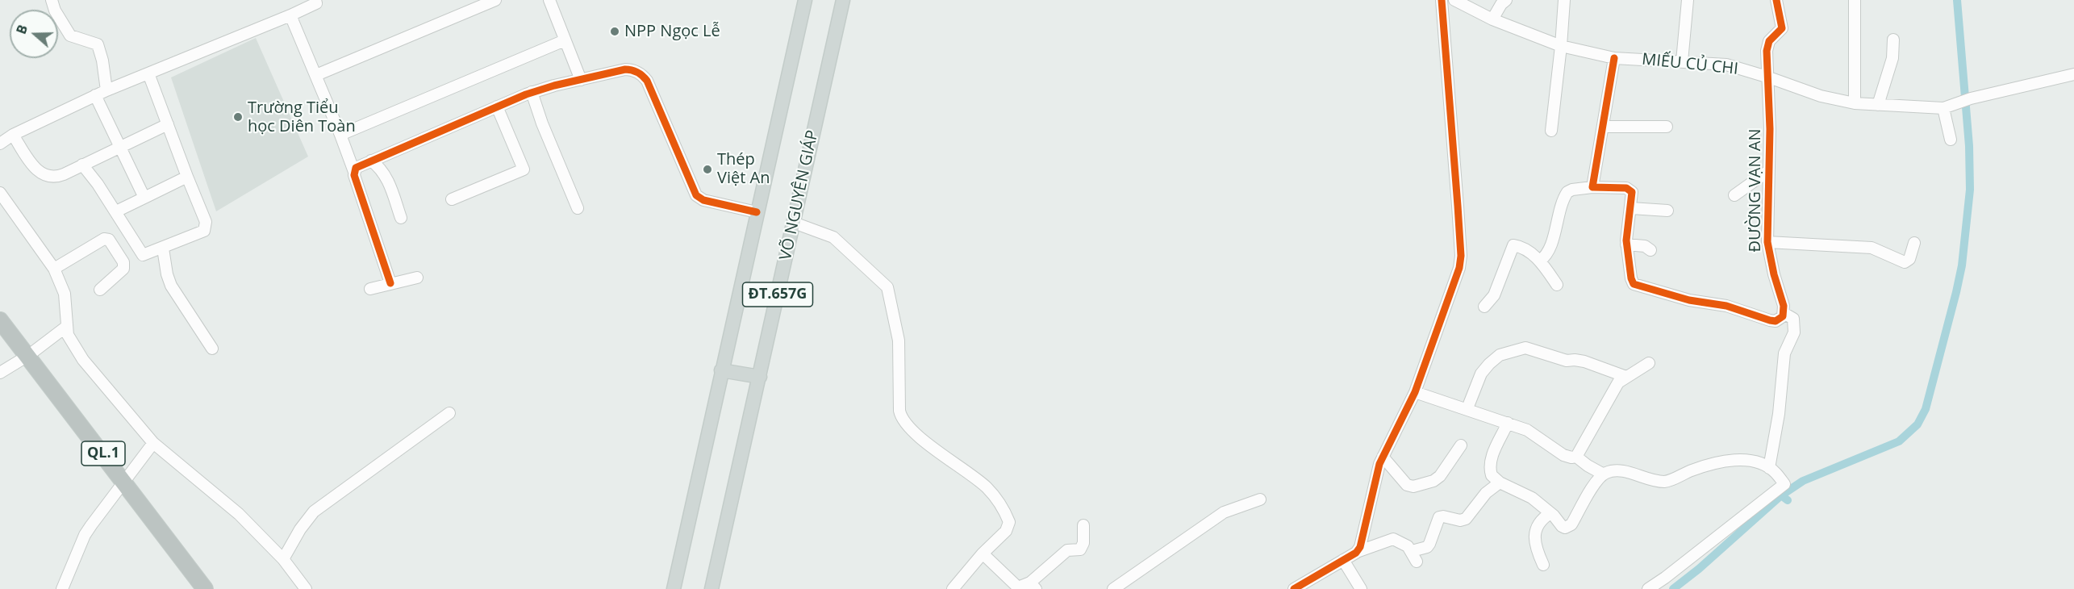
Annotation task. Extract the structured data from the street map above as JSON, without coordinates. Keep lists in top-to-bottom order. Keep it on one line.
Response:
{"streets":{"highway":["QL.1"],"main road":["VÕ NGUYÊN GIÁP","ĐT.657G"],"street":["MIẾU CỦ CHI","ĐƯỜNG VẠN AN"]},"crossings":[["MIẾU CỦ CHI","ĐƯỜNG VẠN AN"]],"places":["NPP Ngọc Lễ","Trường Tiểu học Diên Toàn","Thép Việt An"],"north":"left"}
